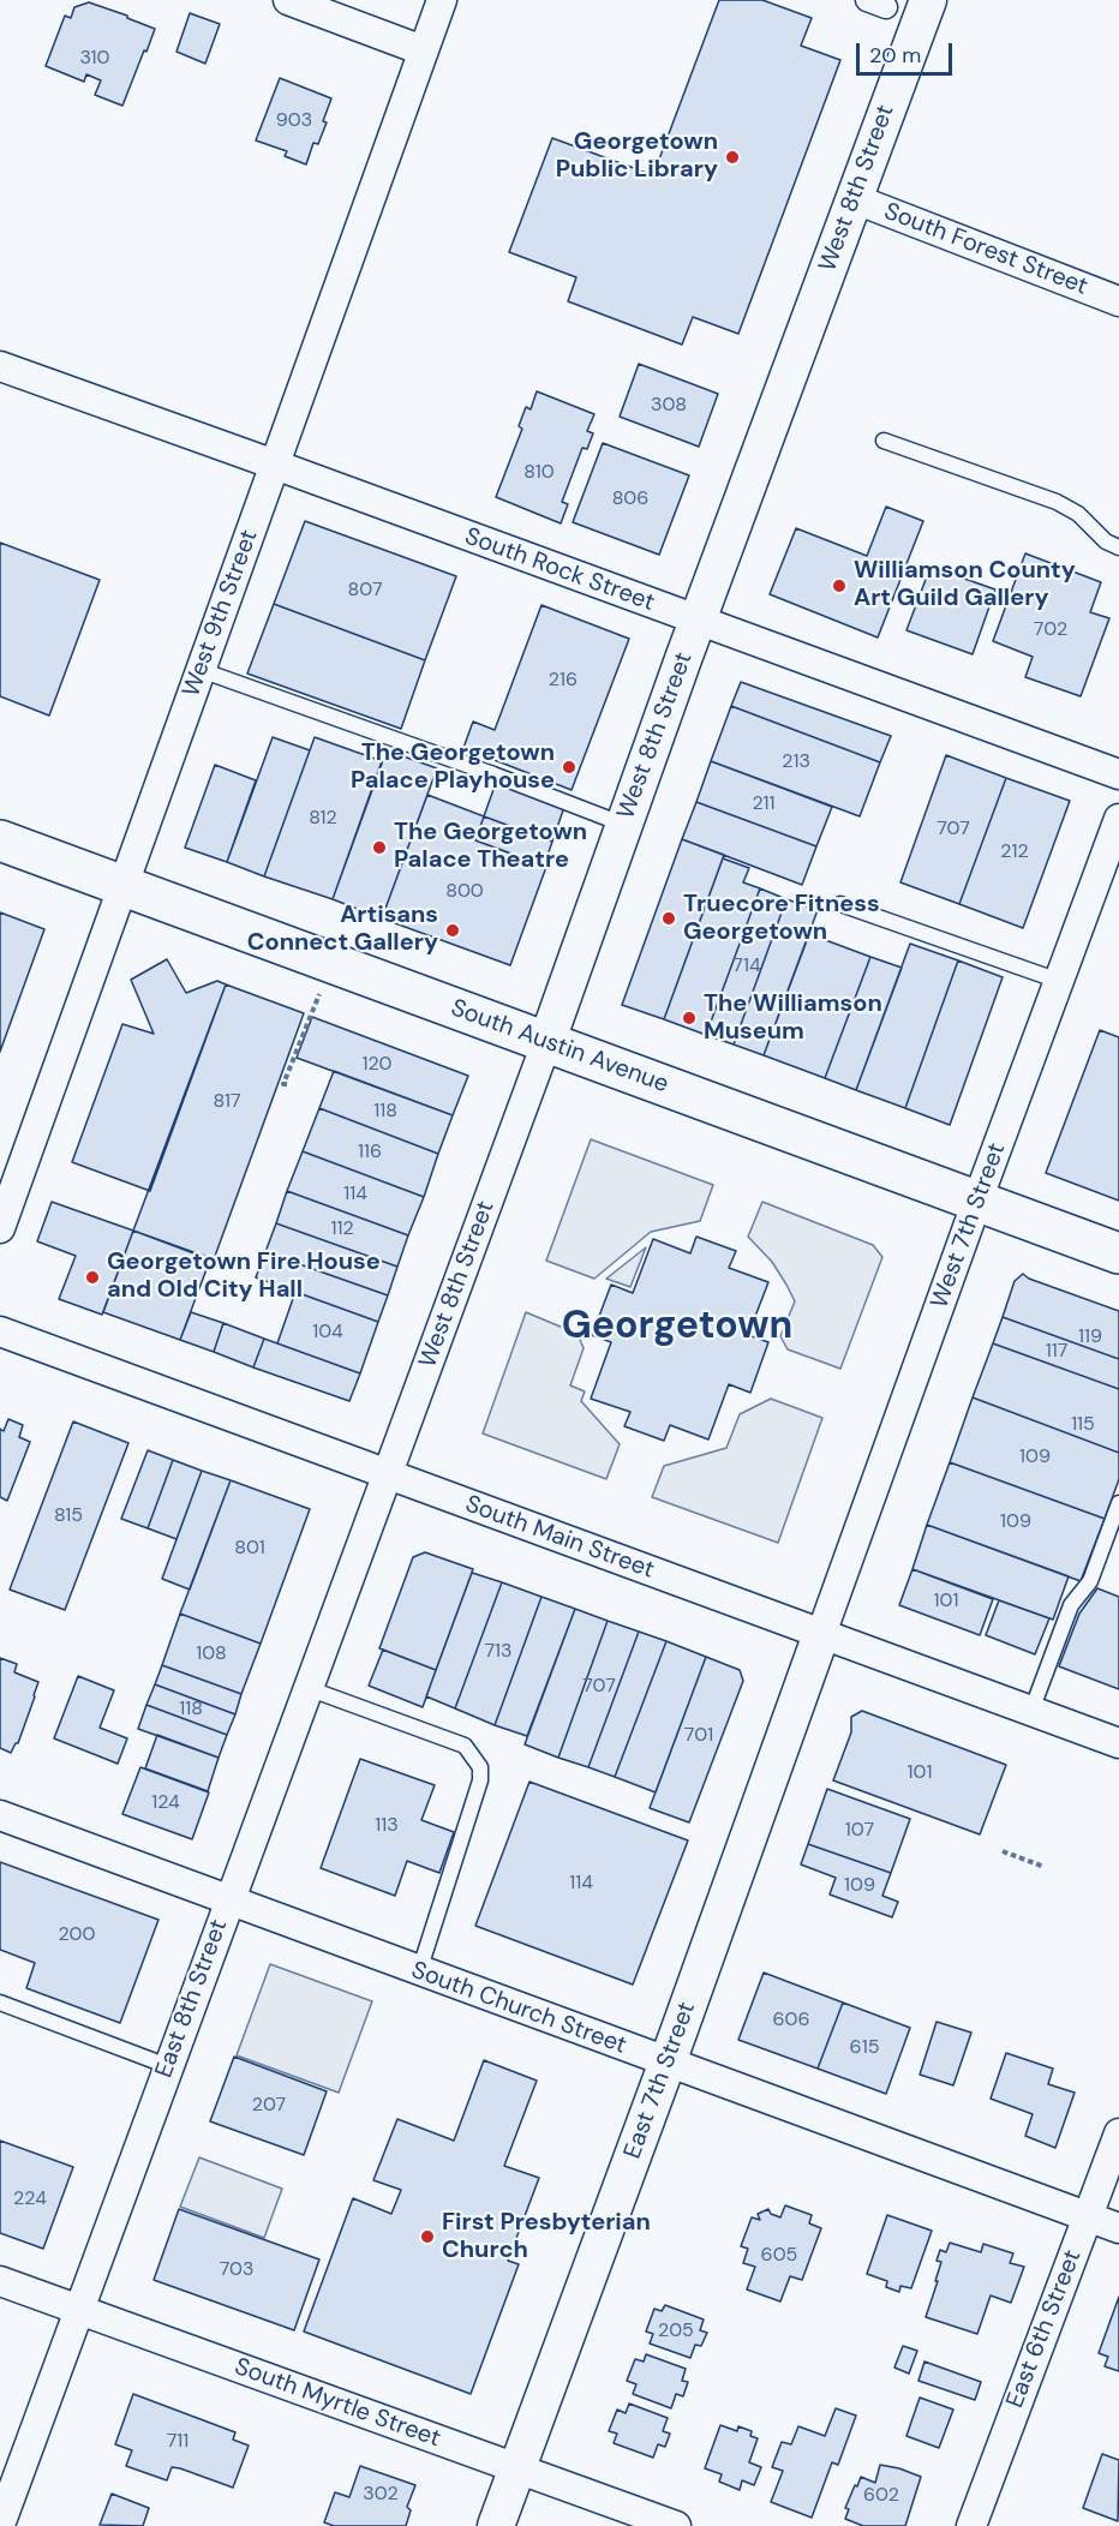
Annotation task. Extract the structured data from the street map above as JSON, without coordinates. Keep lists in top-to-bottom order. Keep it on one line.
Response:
{"streets":{"main road":["South Austin Avenue"],"street":["West 8th Street","South Forest Street","South Rock Street","West 9th Street","West 7th Street","South Main Street","East 8th Street","South Church Street","East 7th Street","East 6th Street","South Myrtle Street"]},"crossings":[["West 8th Street","South Forest Street"],["West 8th Street","South Rock Street"],["West 8th Street","South Austin Avenue"],["West 8th Street","South Main Street"],["West 8th Street","East 8th Street"],["South Rock Street","West 9th Street"],["West 9th Street","South Austin Avenue"],["South Austin Avenue","West 7th Street"],["West 7th Street","South Main Street"],["West 7th Street","East 7th Street"],["South Main Street","East 8th Street"],["South Main Street","East 7th Street"],["East 8th Street","South Church Street"],["East 8th Street","South Myrtle Street"],["South Church Street","East 7th Street"],["South Church Street","East 6th Street"],["East 7th Street","South Myrtle Street"]],"districts":["Georgetown"],"places":["Georgetown Public Library","Williamson County Art Guild Gallery","The Georgetown Palace Playhouse","The Georgetown Palace Theatre","Truecore Fitness Georgetown","Artisans Connect Gallery","The Williamson Museum","Georgetown Fire House and Old City Hall","First Presbyterian Church"],"house_numbers":["310","903","308","810","806","807","702","216","213","211","812","707","212","800","714","120","817","118","116","114","112","104","119","117","115","109","815","109","801","101","713","108","707","118","701","101","124","113","107","114","109","200","606","615","207","224","605","703","205","711","302","602"],"scale_bar":"20 m"}
